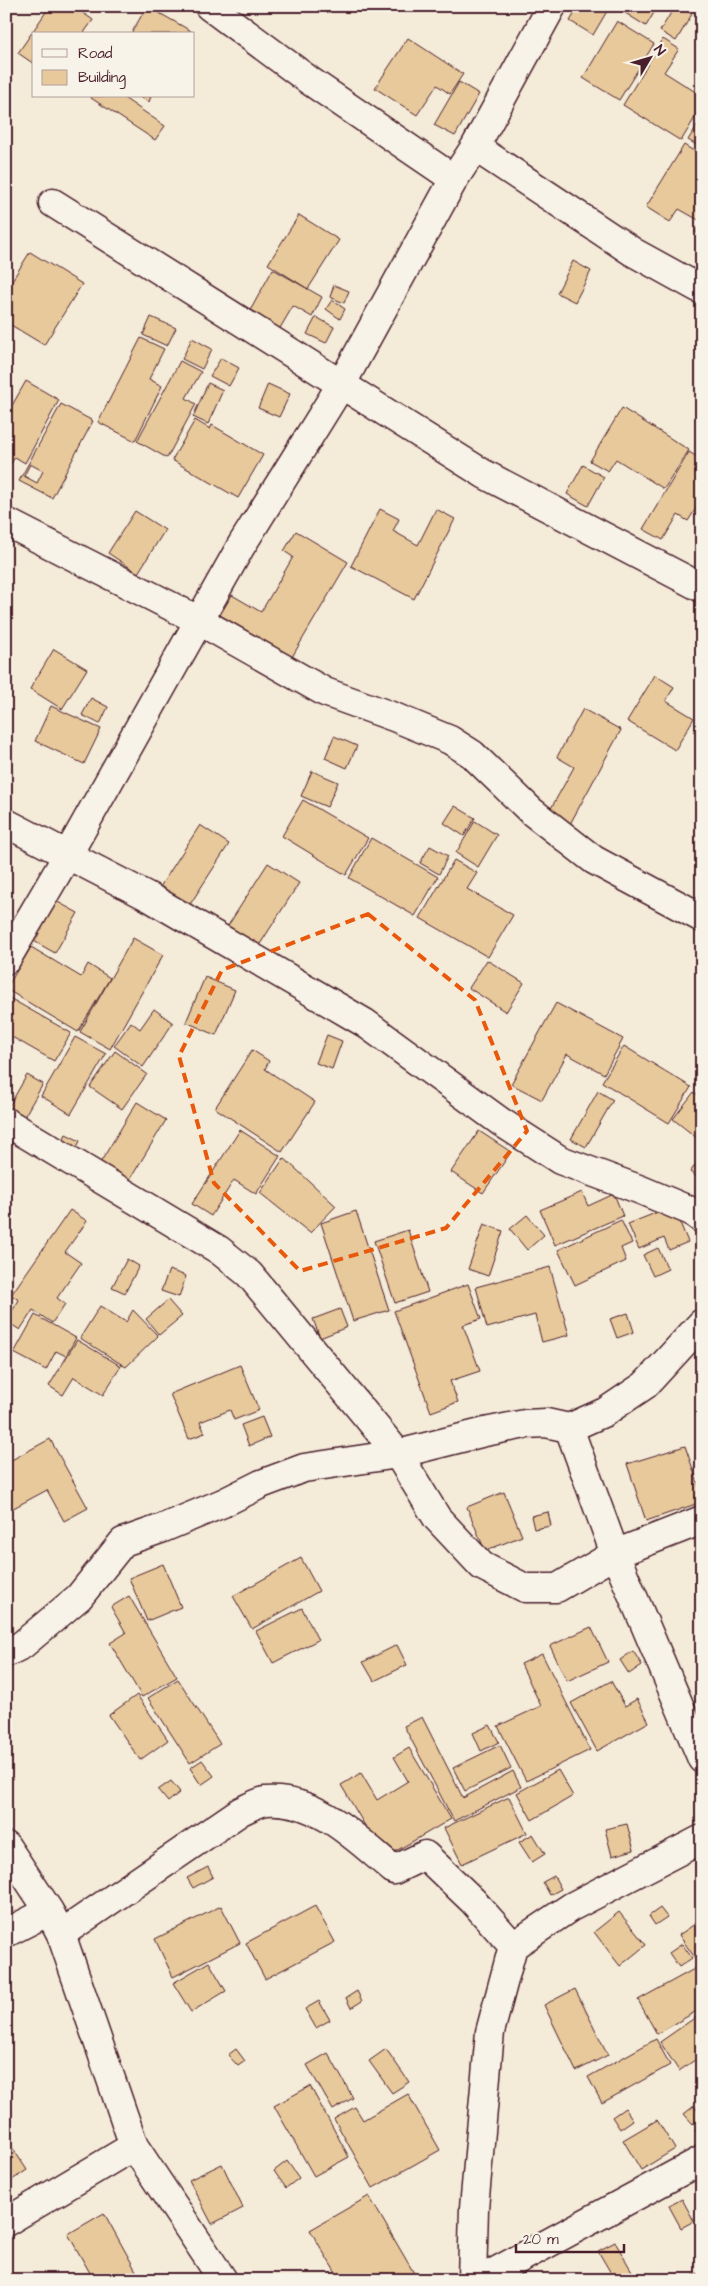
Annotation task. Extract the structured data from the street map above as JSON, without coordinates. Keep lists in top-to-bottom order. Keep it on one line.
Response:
{"legend":["Road","Building"],"scale_bar":"20 m","north":"top right"}
